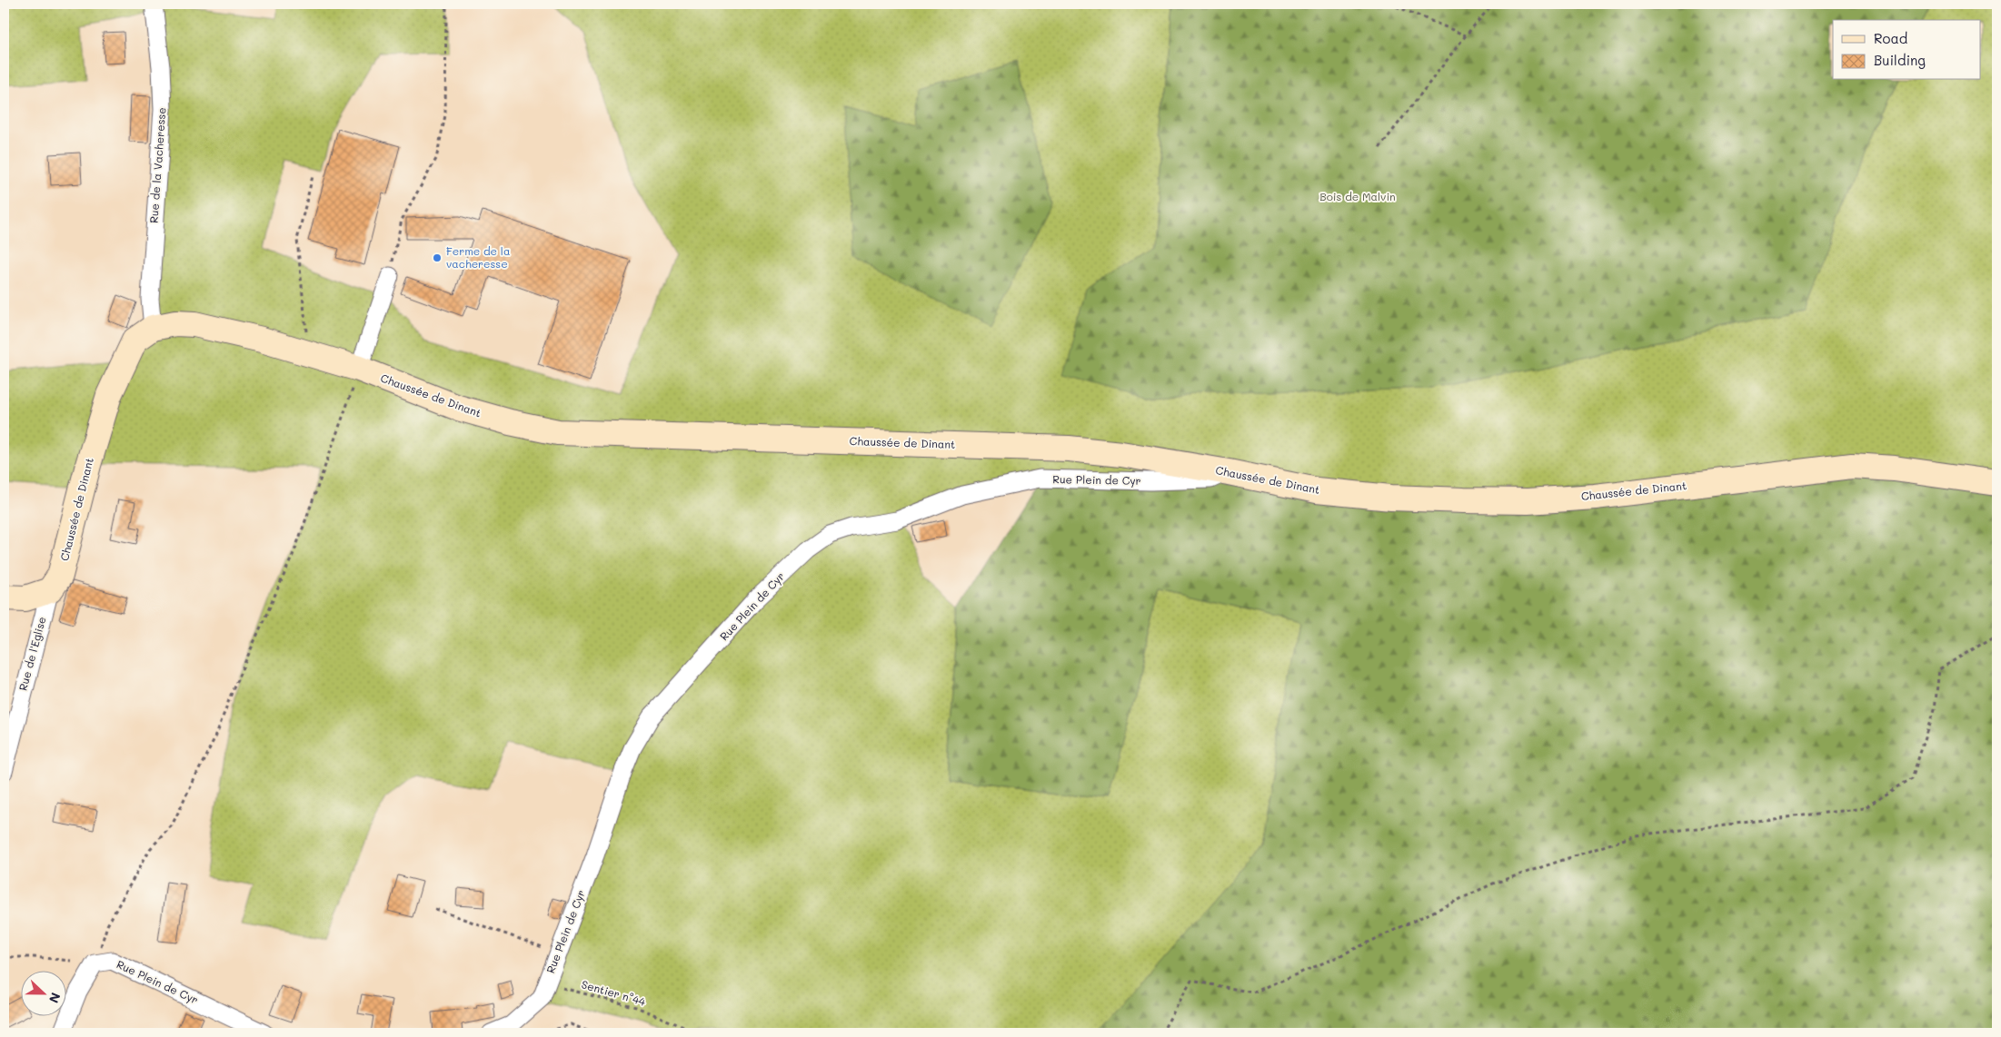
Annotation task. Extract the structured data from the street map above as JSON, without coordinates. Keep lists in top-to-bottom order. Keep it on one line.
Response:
{"streets":{"main road":["Chaussée de Dinant"],"street":["Rue de la Vacheresse","Rue Plein de Cyr","Rue de l'Eglise"],"path":["Sentier n°44"]},"crossings":[["Rue de la Vacheresse","Chaussée de Dinant"],["Chaussée de Dinant","Rue Plein de Cyr"],["Chaussée de Dinant","Rue de l'Eglise"],["Rue Plein de Cyr","Sentier n°44"]],"parks":["Bois de Malvin"],"places":["Ferme de la vacheresse"],"legend":["Road","Building"],"north":"right"}
